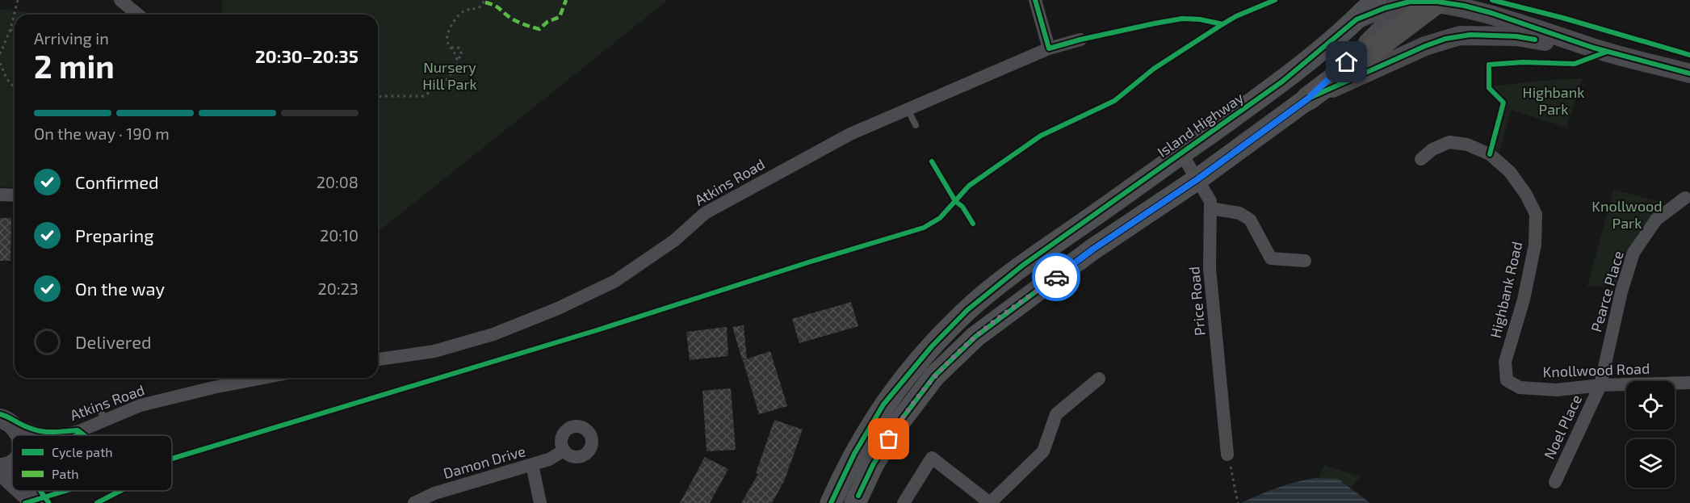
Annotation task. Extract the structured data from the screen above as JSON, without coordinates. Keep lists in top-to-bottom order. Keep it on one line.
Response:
{"streets":{"main road":["Island Highway"],"street":["Atkins Road","Highbank Road","Pearce Place","Price Road","Knollwood Road","Noel Place","Damon Drive"]},"crossings":[["Island Highway","Price Road"],["Highbank Road","Knollwood Road"],["Pearce Place","Knollwood Road"],["Pearce Place","Noel Place"],["Knollwood Road","Noel Place"]],"parks":["Nursery Hill Park","Highbank Park","Knollwood Park"],"legend":["Cycle path","Path"],"page":{"heading":["2 min","Arriving in","20:30–20:35"],"bar":"On the way · 190 m","list":[["Confirmed","20:08"],["Preparing","20:10"],["On the way","20:23"],"Delivered"]}}
